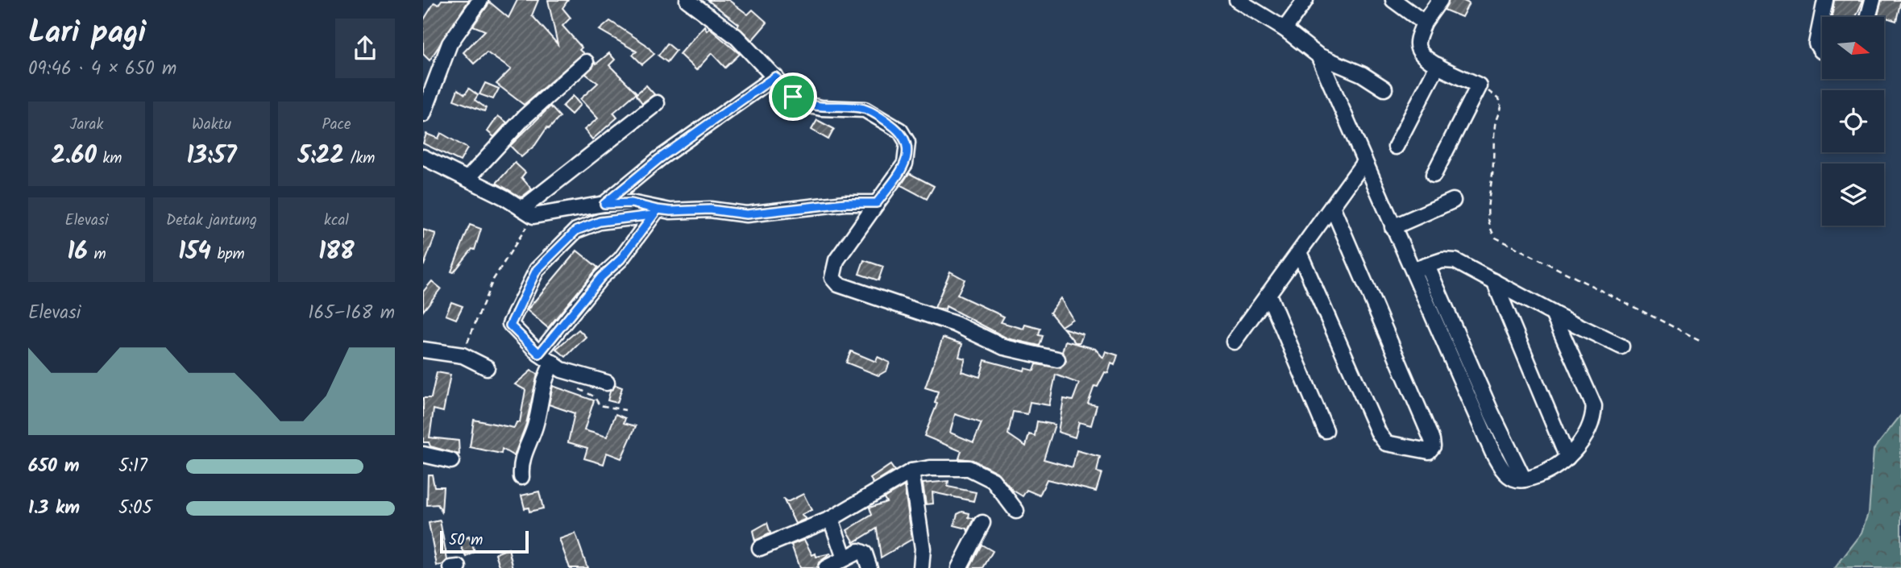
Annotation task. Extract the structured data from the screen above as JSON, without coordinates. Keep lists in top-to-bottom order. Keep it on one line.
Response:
{"scale_bar":"50 m","north":"right","page":{"heading":["Lari pagi","09:46 · 4 × 650 m"],"stats":[["Jarak","2.60 km"],["Waktu","13:57"],["Pace","5:22 /km"],["Elevasi","16 m"],["Detak jantung","154 bpm"],["kcal","188"]],"chart":["Elevasi","165–168 m"],"list":[{"name":"650 m","note":"5:17"},{"name":"1.3 km","note":"5:05"}],"scale":"50 m"}}
